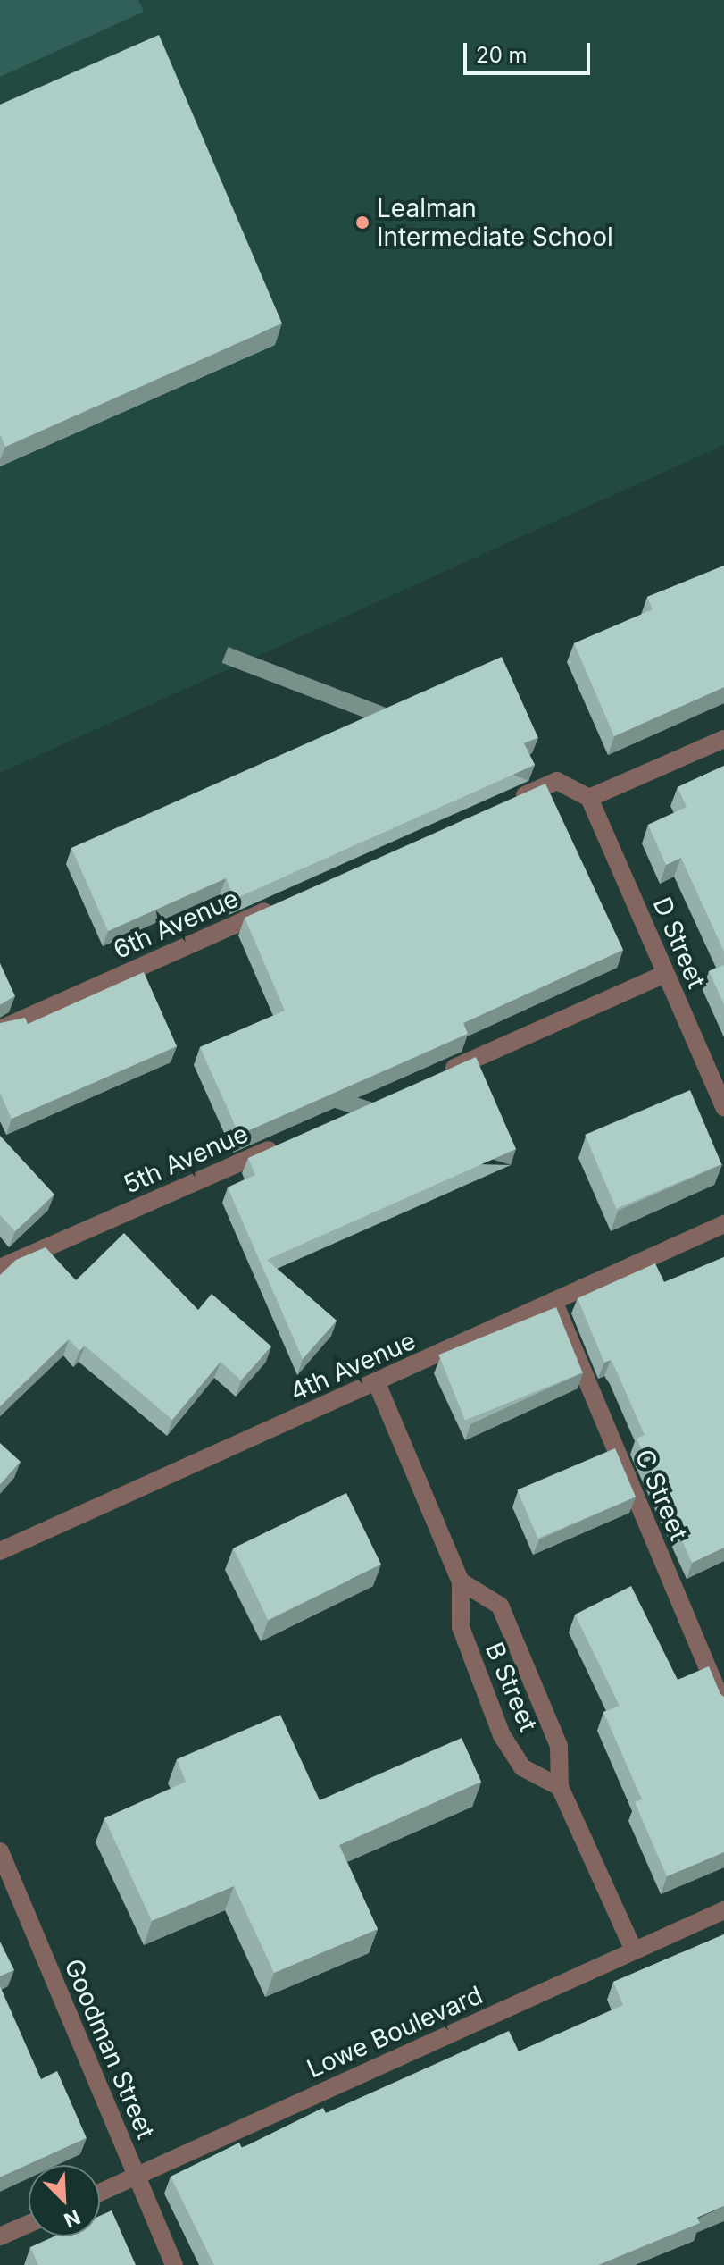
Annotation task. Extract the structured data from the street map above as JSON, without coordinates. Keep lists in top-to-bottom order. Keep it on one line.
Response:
{"streets":{"street":["6th Avenue","D Street","5th Avenue","4th Avenue","C Street","B Street","Lowe Boulevard","Goodman Street"]},"crossings":[["4th Avenue","C Street"],["4th Avenue","B Street"],["B Street","Lowe Boulevard"],["Lowe Boulevard","Goodman Street"]],"places":["Lealman Intermediate School"],"scale_bar":"20 m","north":"bottom right"}
